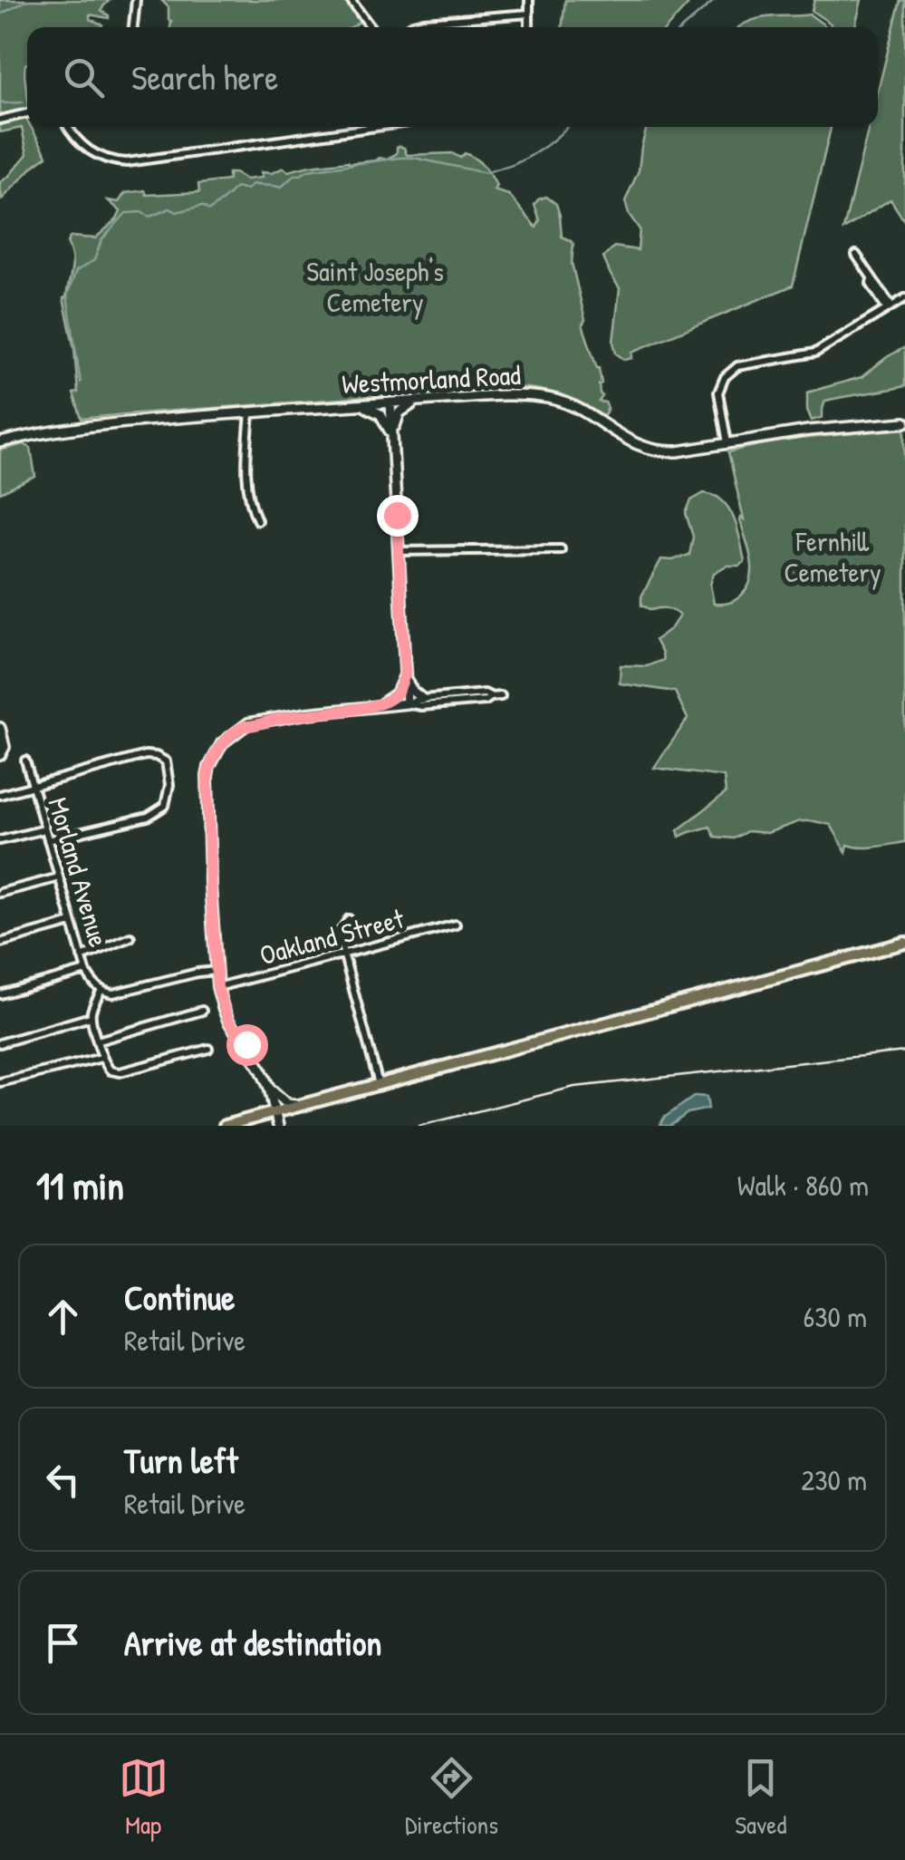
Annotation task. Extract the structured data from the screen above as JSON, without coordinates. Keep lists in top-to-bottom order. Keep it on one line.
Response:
{"streets":{"street":["Westmorland Road","Morland Avenue","Oakland Street"]},"parks":["Saint Joseph's Cemetery","Fernhill Cemetery"],"page":{"search":"Search here","heading":["11 min","Walk · 860 m"],"list":[["Continue","Retail Drive","630 m"],["Turn left","Retail Drive","230 m"],"Arrive at destination"],"nav":["Map","Directions","Saved"]}}
